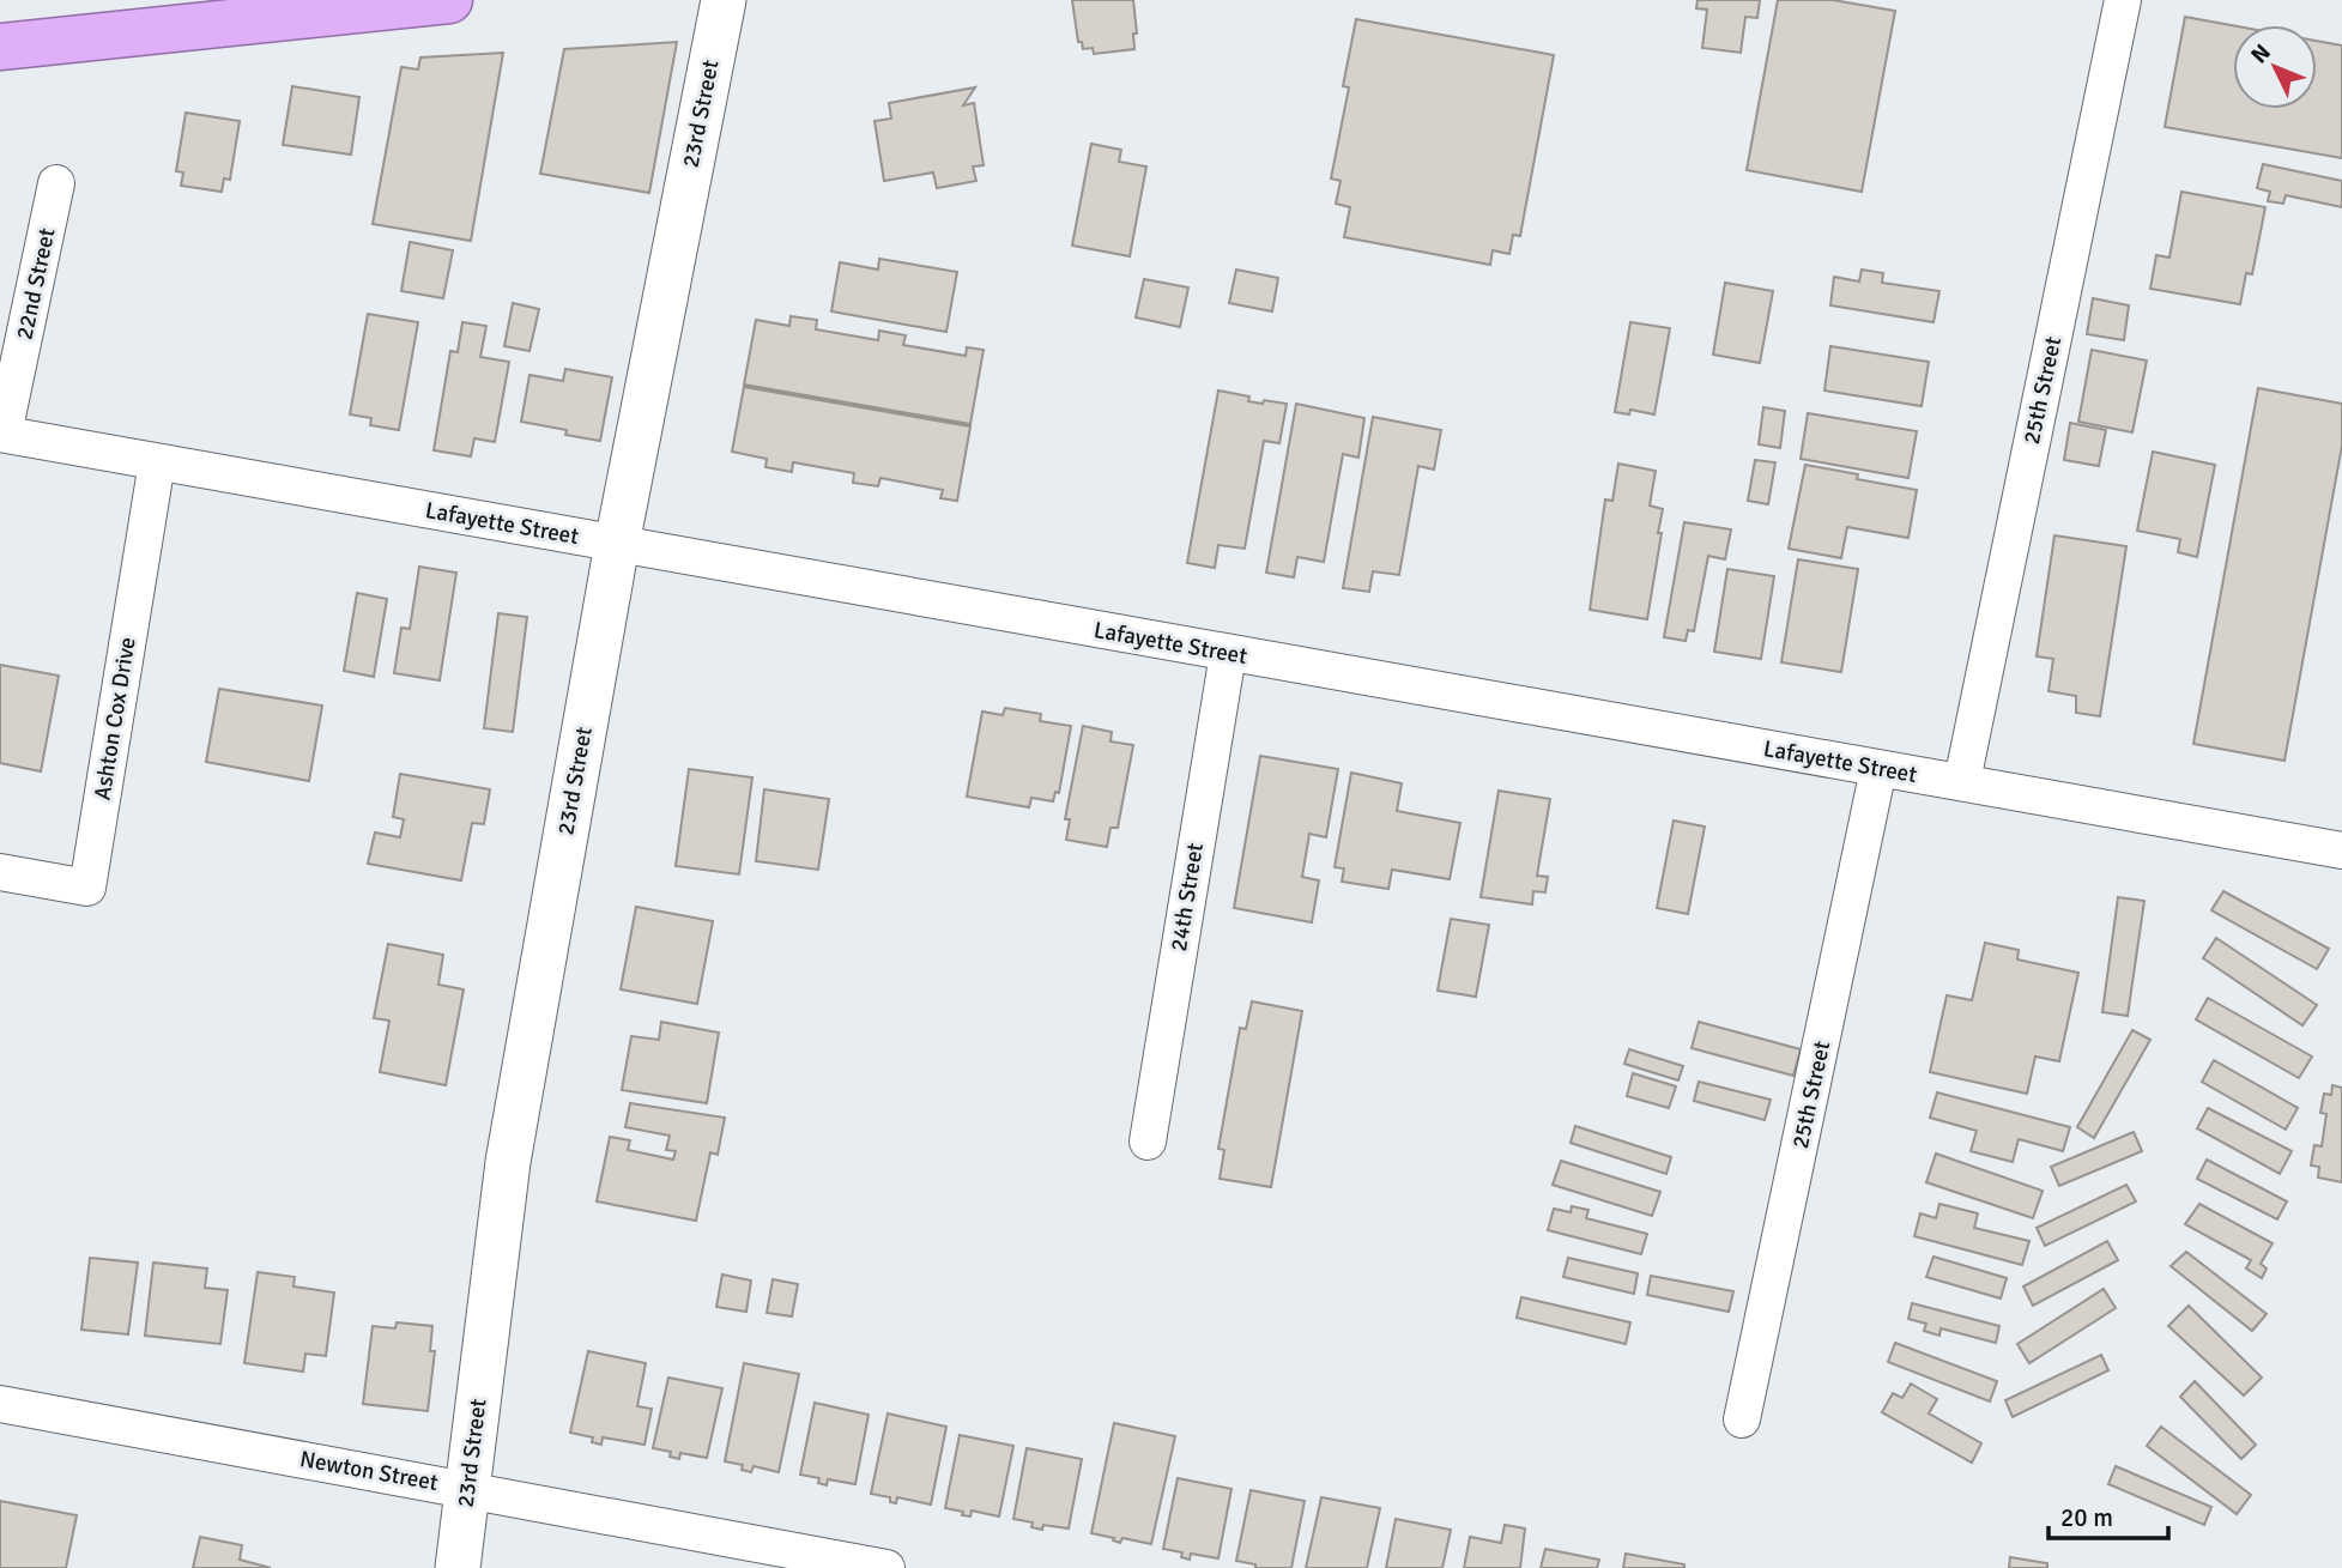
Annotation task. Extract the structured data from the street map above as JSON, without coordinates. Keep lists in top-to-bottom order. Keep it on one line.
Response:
{"streets":{"street":["23rd Street","22nd Street","25th Street","Lafayette Street","Ashton Cox Drive","24th Street","Newton Street"]},"crossings":[["23rd Street","Lafayette Street"],["23rd Street","Newton Street"],["22nd Street","Lafayette Street"],["25th Street","Lafayette Street"],["Lafayette Street","Ashton Cox Drive"],["Lafayette Street","24th Street"]],"scale_bar":"20 m","north":"top left"}
